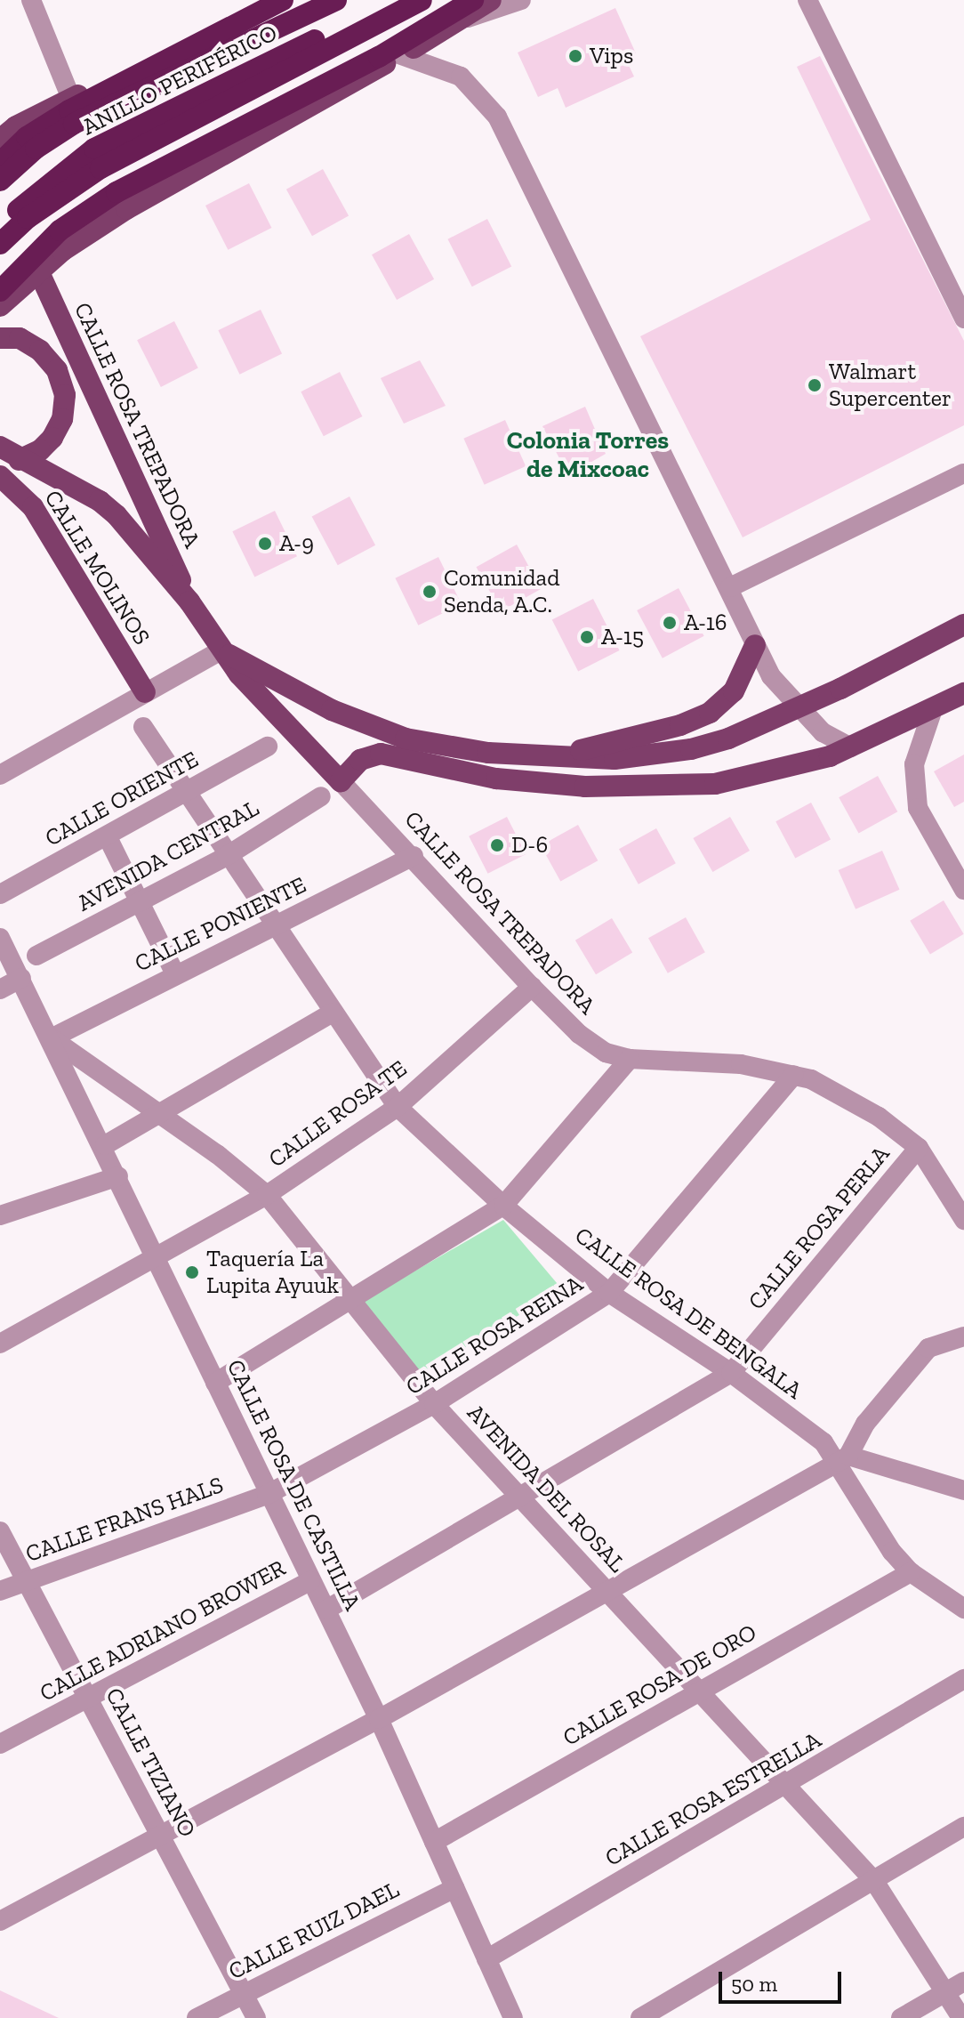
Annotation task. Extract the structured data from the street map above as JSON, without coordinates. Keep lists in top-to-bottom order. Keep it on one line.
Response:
{"streets":{"highway":["ANILLO PERIFÉRICO"],"main road":["CALLE ROSA TREPADORA","CALLE MOLINOS"],"street":["CALLE ORIENTE","AVENIDA CENTRAL","CALLE PONIENTE","CALLE ROSA TE","CALLE ROSA PERLA","CALLE ROSA DE BENGALA","CALLE ROSA REINA","CALLE ROSA DE CASTILLA","AVENIDA DEL ROSAL","CALLE FRANS HALS","CALLE ADRIANO BROWER","CALLE ROSA DE ORO","CALLE TIZIANO","CALLE ROSA ESTRELLA","CALLE RUIZ DAEL"]},"crossings":[["CALLE ROSA TREPADORA","CALLE MOLINOS"],["CALLE ROSA TREPADORA","CALLE PONIENTE"],["CALLE ROSA TREPADORA","CALLE ROSA TE"],["CALLE ROSA TREPADORA","CALLE ROSA PERLA"],["CALLE ROSA TREPADORA","CALLE ROSA REINA"],["CALLE PONIENTE","CALLE ROSA DE BENGALA"],["CALLE PONIENTE","CALLE ROSA DE CASTILLA"],["CALLE PONIENTE","AVENIDA DEL ROSAL"],["CALLE ROSA TE","CALLE ROSA DE BENGALA"],["CALLE ROSA TE","CALLE ROSA DE CASTILLA"],["CALLE ROSA TE","AVENIDA DEL ROSAL"],["CALLE ROSA PERLA","CALLE ROSA DE BENGALA"],["CALLE ROSA PERLA","CALLE ROSA DE CASTILLA"],["CALLE ROSA PERLA","AVENIDA DEL ROSAL"],["CALLE ROSA DE BENGALA","CALLE ROSA REINA"],["CALLE ROSA DE BENGALA","CALLE ROSA DE ORO"],["CALLE ROSA REINA","CALLE ROSA DE CASTILLA"],["CALLE ROSA REINA","AVENIDA DEL ROSAL"],["CALLE ROSA REINA","CALLE FRANS HALS"],["CALLE ROSA DE CASTILLA","AVENIDA DEL ROSAL"],["CALLE ROSA DE CASTILLA","CALLE FRANS HALS"],["CALLE ROSA DE CASTILLA","CALLE ADRIANO BROWER"],["CALLE ROSA DE CASTILLA","CALLE ROSA DE ORO"],["CALLE ROSA DE CASTILLA","CALLE ROSA ESTRELLA"],["CALLE ROSA DE CASTILLA","CALLE RUIZ DAEL"],["AVENIDA DEL ROSAL","CALLE ROSA DE ORO"],["AVENIDA DEL ROSAL","CALLE ROSA ESTRELLA"],["CALLE FRANS HALS","CALLE TIZIANO"],["CALLE ADRIANO BROWER","CALLE TIZIANO"],["CALLE TIZIANO","CALLE RUIZ DAEL"]],"districts":["Colonia Torres de Mixcoac"],"places":["Vips","Walmart Supercenter","A-9","Comunidad Senda, A.C.","A-16","A-15","D-6","Taquería La Lupita Ayuuk"],"scale_bar":"50 m"}
